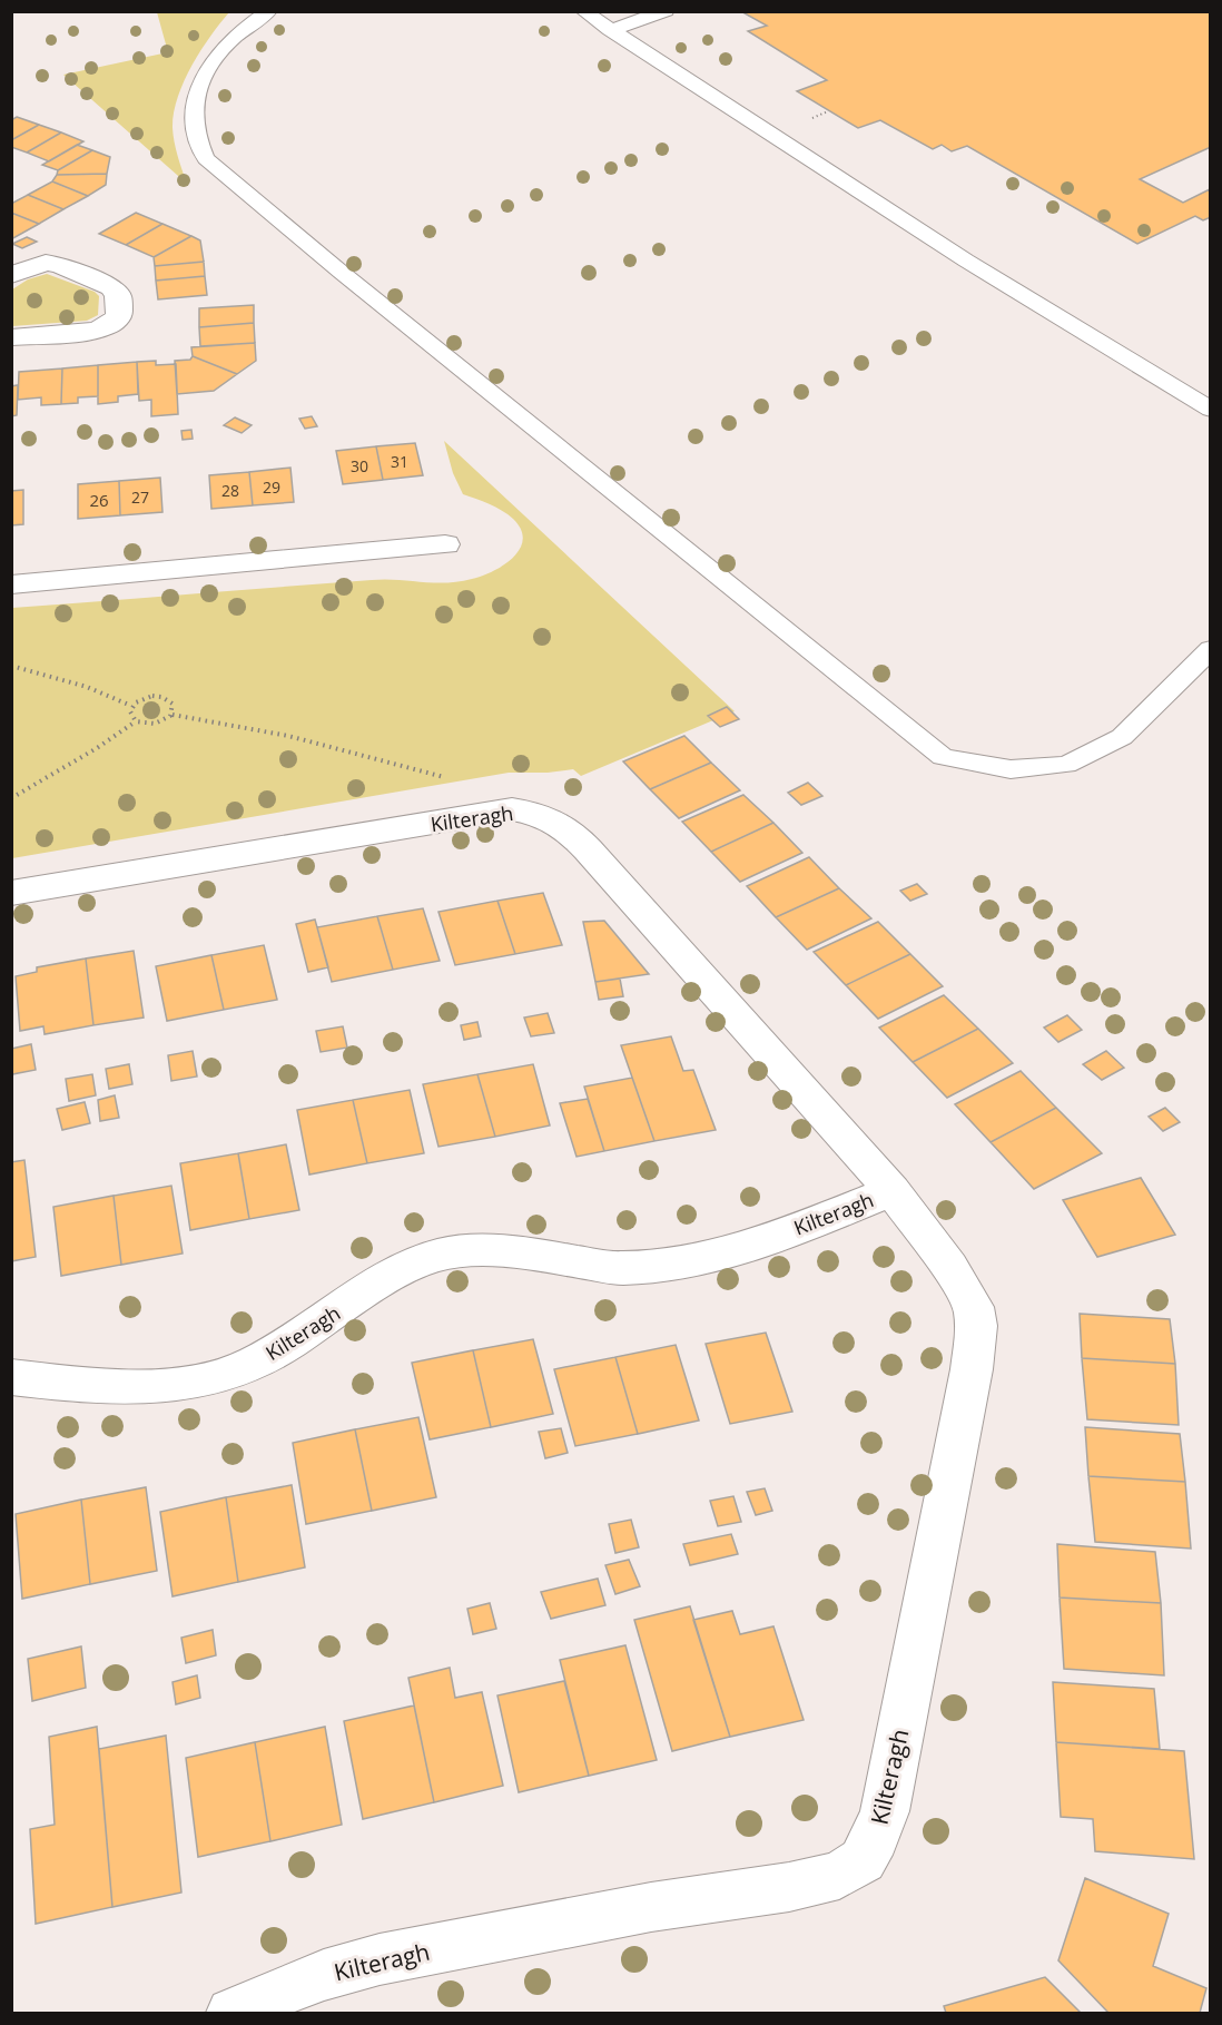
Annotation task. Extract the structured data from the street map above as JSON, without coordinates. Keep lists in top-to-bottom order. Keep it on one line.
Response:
{"streets":{"street":["Kilteragh"]},"house_numbers":["31","30","29","28","27","26"]}
